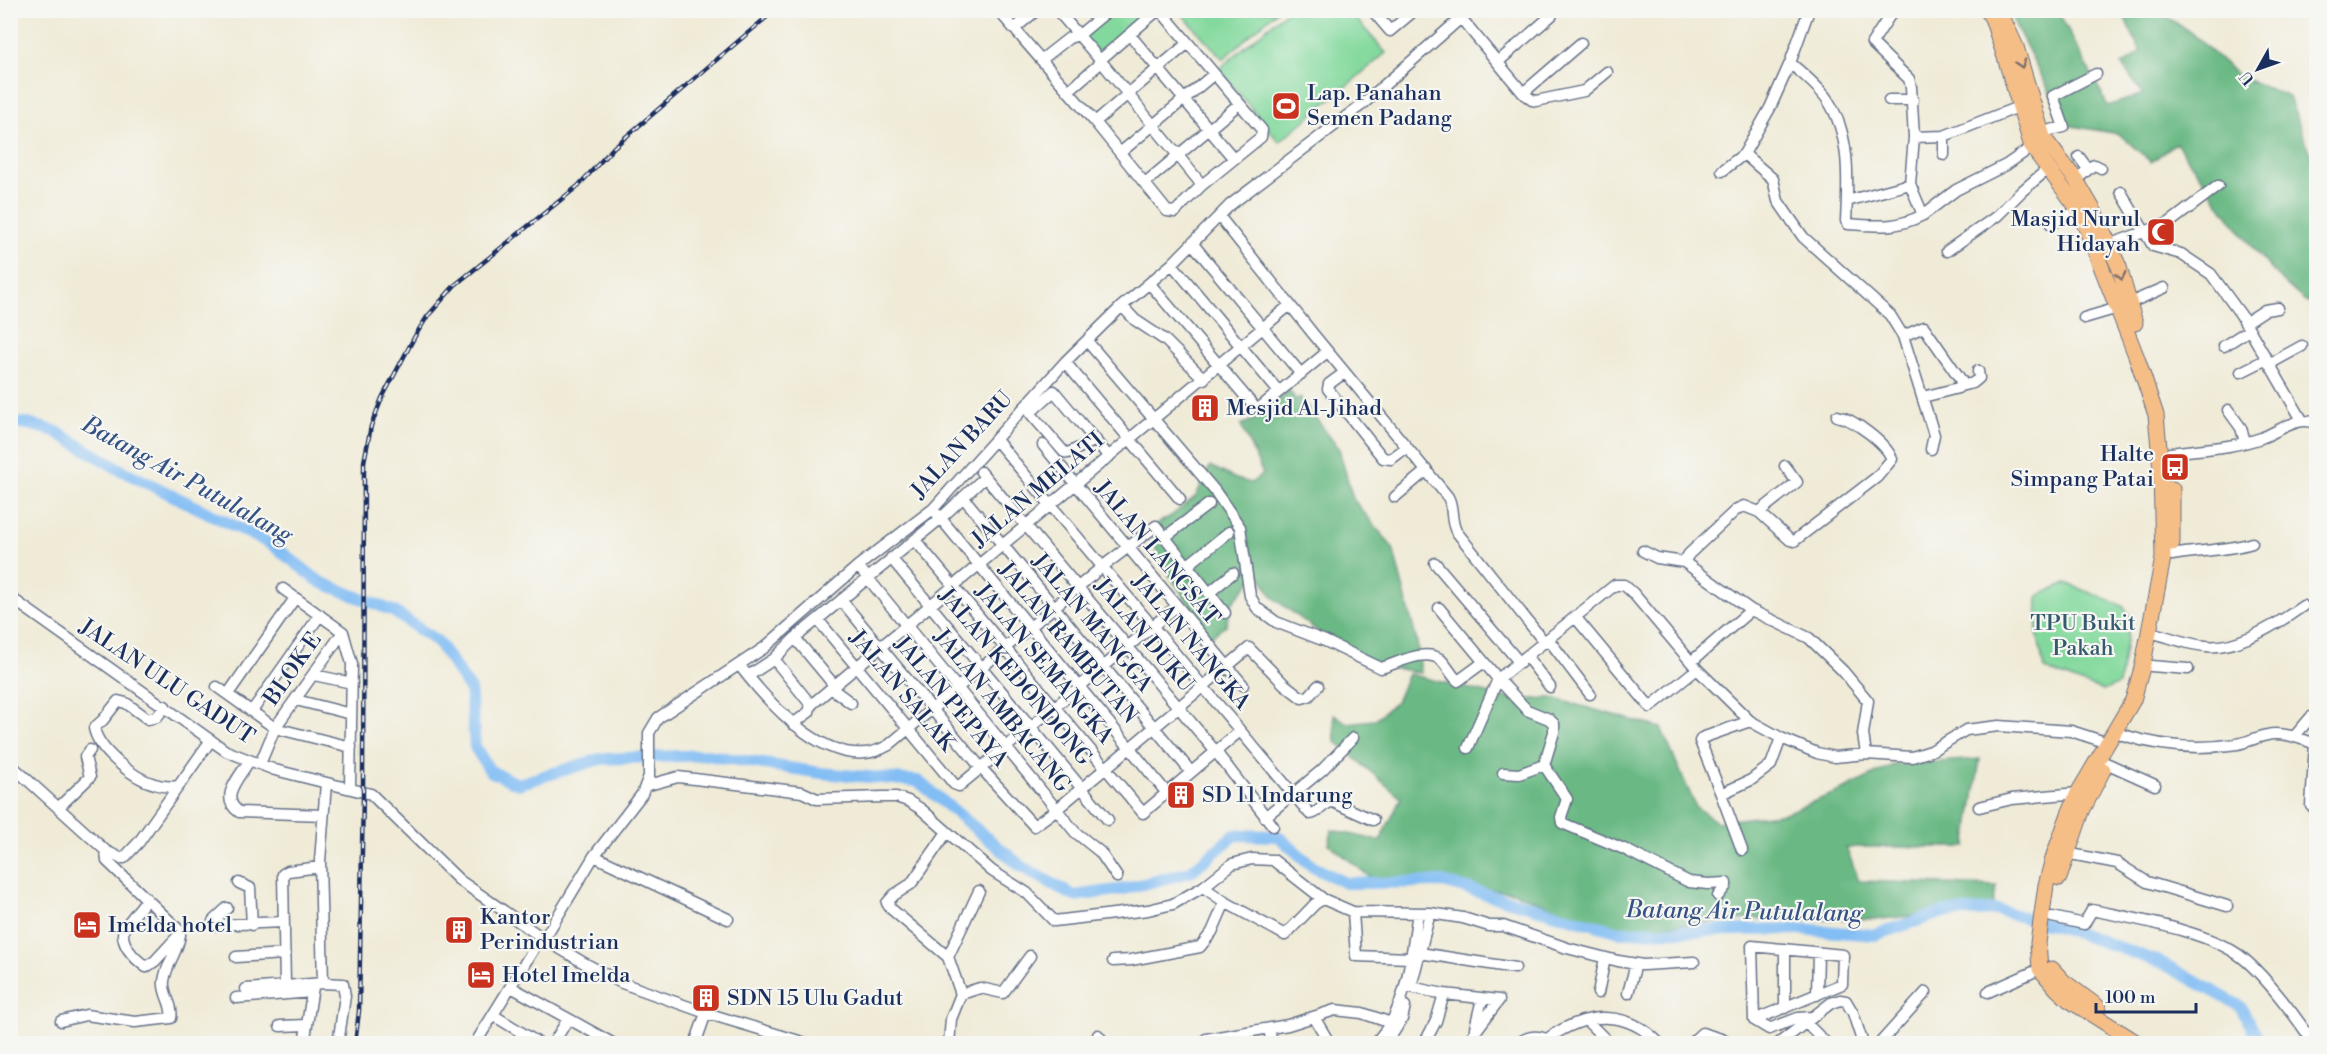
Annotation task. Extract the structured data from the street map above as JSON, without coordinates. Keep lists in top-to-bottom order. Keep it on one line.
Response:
{"streets":{"street":["JALAN BARU","JALAN MELATI","JALAN LANGSAT","JALAN MANGGA","JALAN DUKU","JALAN NANGKA","JALAN RAMBUTAN","JALAN SEMANGKA","BLOK E","JALAN KEDONDONG","JALAN ULU GADUT","JALAN SALAK","JALAN PEPAYA","JALAN AMBACANG"]},"crossings":[["JALAN BARU","JALAN NANGKA"],["JALAN BARU","JALAN RAMBUTAN"],["JALAN BARU","JALAN AMBACANG"],["JALAN MELATI","JALAN LANGSAT"],["JALAN MELATI","JALAN MANGGA"],["JALAN MELATI","JALAN DUKU"],["JALAN MELATI","JALAN NANGKA"],["JALAN MELATI","JALAN RAMBUTAN"],["JALAN MELATI","JALAN SEMANGKA"],["JALAN MELATI","JALAN KEDONDONG"],["JALAN MELATI","JALAN SALAK"],["JALAN MELATI","JALAN PEPAYA"],["JALAN MELATI","JALAN AMBACANG"],["JALAN MANGGA","JALAN DUKU"],["JALAN RAMBUTAN","JALAN SEMANGKA"],["BLOK E","JALAN ULU GADUT"],["JALAN SALAK","JALAN PEPAYA"],["JALAN PEPAYA","JALAN AMBACANG"]],"water":["Batang Air Putulalang"],"parks":["TPU Bukit Pakah"],"places":{"sports":["Lap. Panahan Semen Padang"],"mosque":["Masjid Nurul Hidayah"],"building":["Mesjid Al-Jihad","SD 11 Indarung","Kantor Perindustrian","SDN 15 Ulu Gadut"],"bus stop":["Halte Simpang Patai"],"hotel":["Imelda hotel","Hotel Imelda"]},"scale_bar":"100 m","north":"bottom left"}
